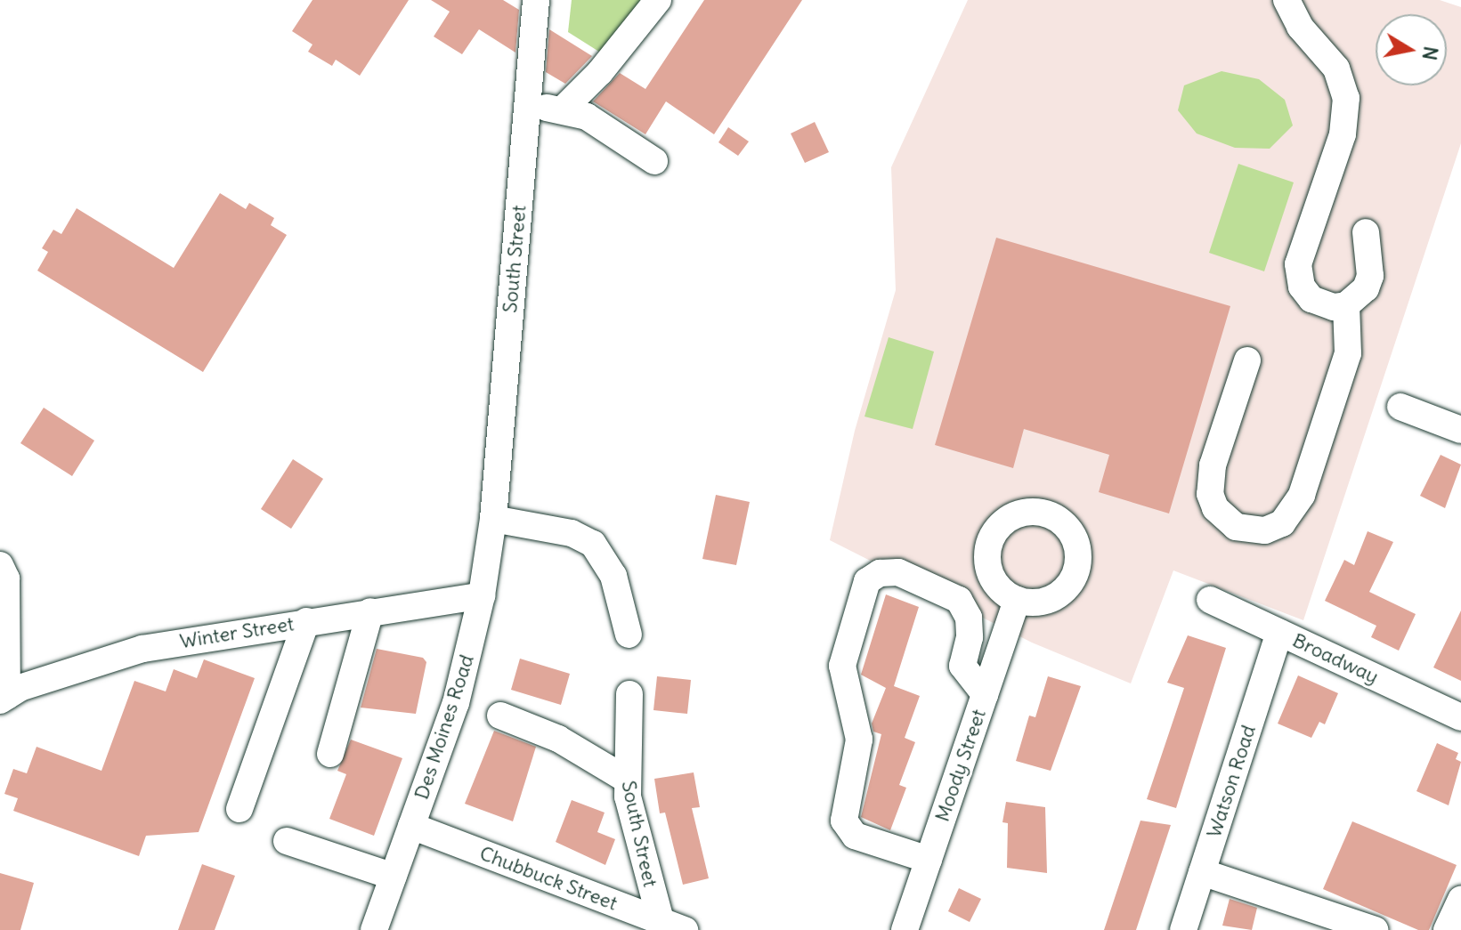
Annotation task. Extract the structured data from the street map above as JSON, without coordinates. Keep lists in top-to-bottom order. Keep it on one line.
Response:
{"streets":{"street":["South Street","Winter Street","Broadway","Des Moines Road","Moody Street","Watson Road","Chubbuck Street"]},"crossings":[["South Street","Des Moines Road"],["South Street","Chubbuck Street"],["Winter Street","Des Moines Road"],["Broadway","Watson Road"],["Des Moines Road","Chubbuck Street"]],"north":"right"}
